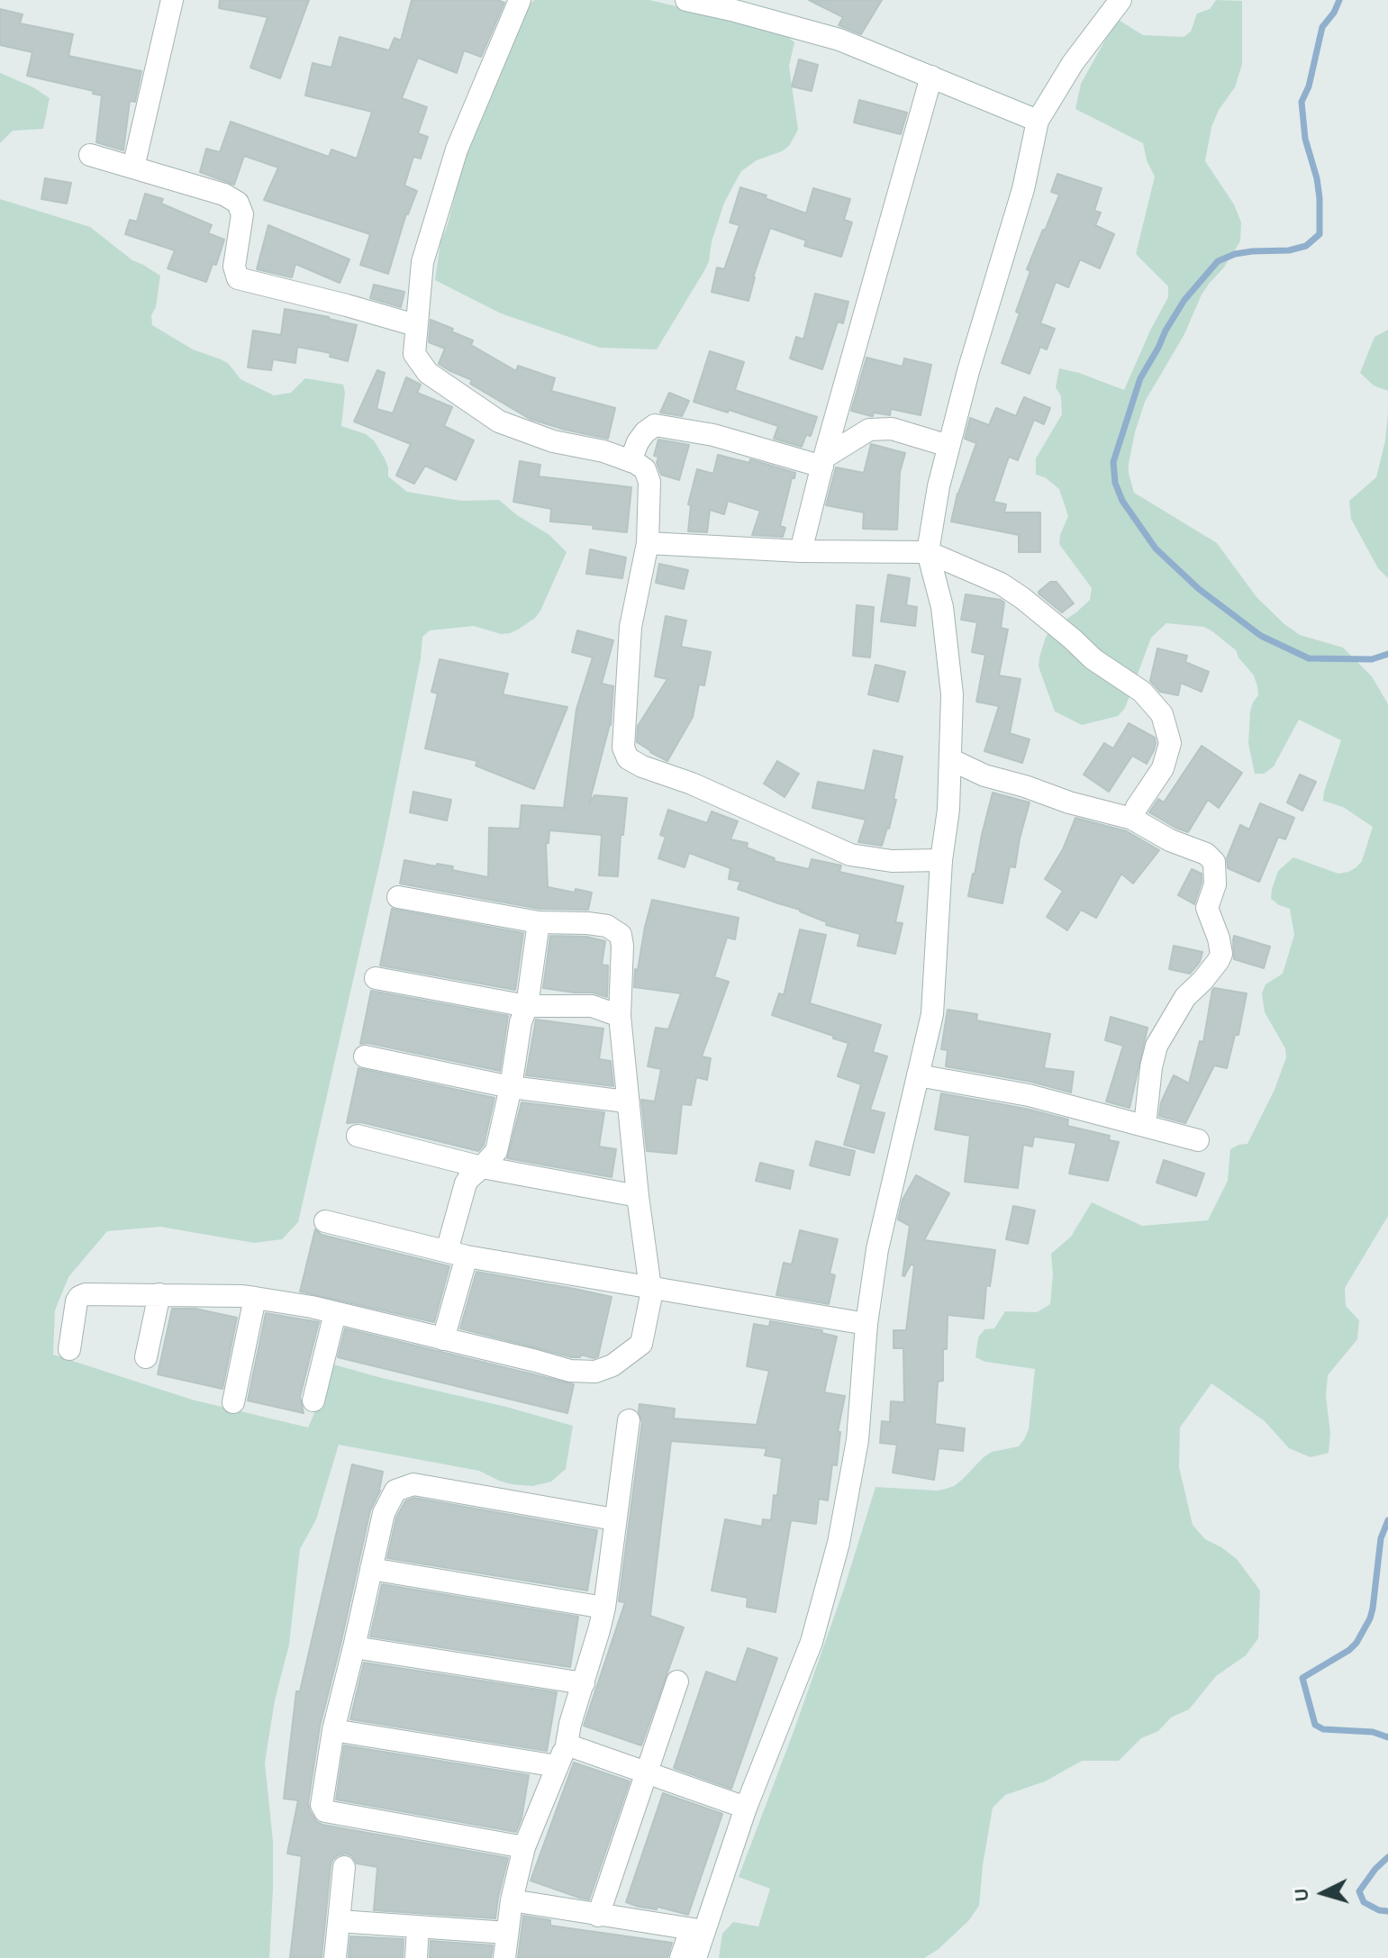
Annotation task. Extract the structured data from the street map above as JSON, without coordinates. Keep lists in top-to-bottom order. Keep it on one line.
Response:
{"north":"left"}
